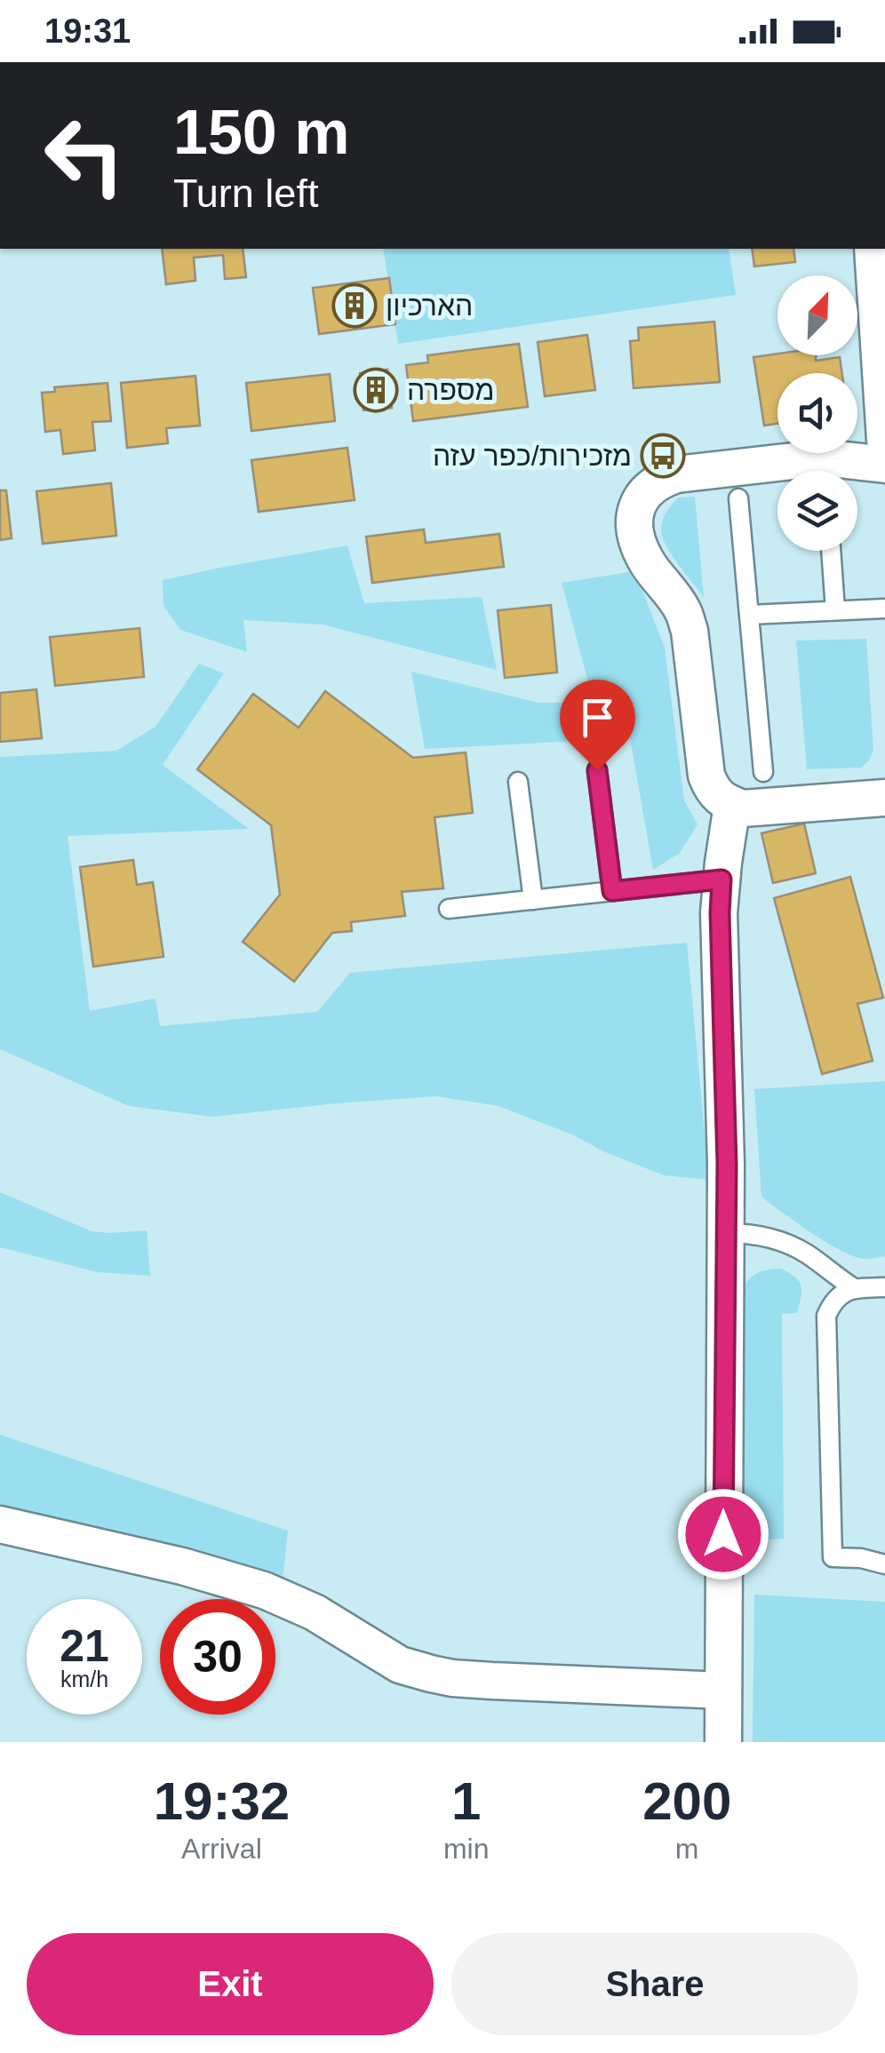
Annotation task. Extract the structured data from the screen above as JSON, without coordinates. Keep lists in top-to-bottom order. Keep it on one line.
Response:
{"places":{"building":["הארכיון","מספרה"],"bus stop":["מזכירות/כפר עזה"]},"north":"top right","page":{"status":"19:31","turn":["150 m","Turn left"],"speed":"21 km/h","limit":"30","eta":["19:32","Arrival","1","min","200","m"],"buttons":["Exit","Share"]}}
